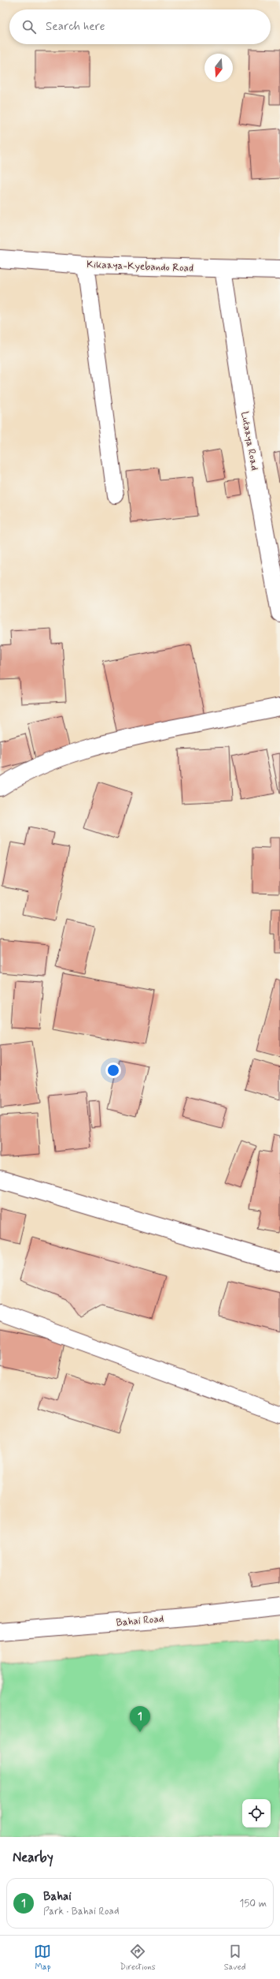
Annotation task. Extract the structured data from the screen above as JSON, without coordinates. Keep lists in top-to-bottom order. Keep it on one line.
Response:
{"streets":{"street":["Kikaaya-Kyebando Road","Lutaaya Road","Bahai Road"]},"crossings":[["Kikaaya-Kyebando Road","Lutaaya Road"]],"north":"bottom","page":{"search":"Search here","pins":"1","heading":"Nearby","list":[{"mark":"1","name":"Bahai","note":"Park · Bahai Road","value":"150 m"}],"nav":["Map","Directions","Saved"]}}
